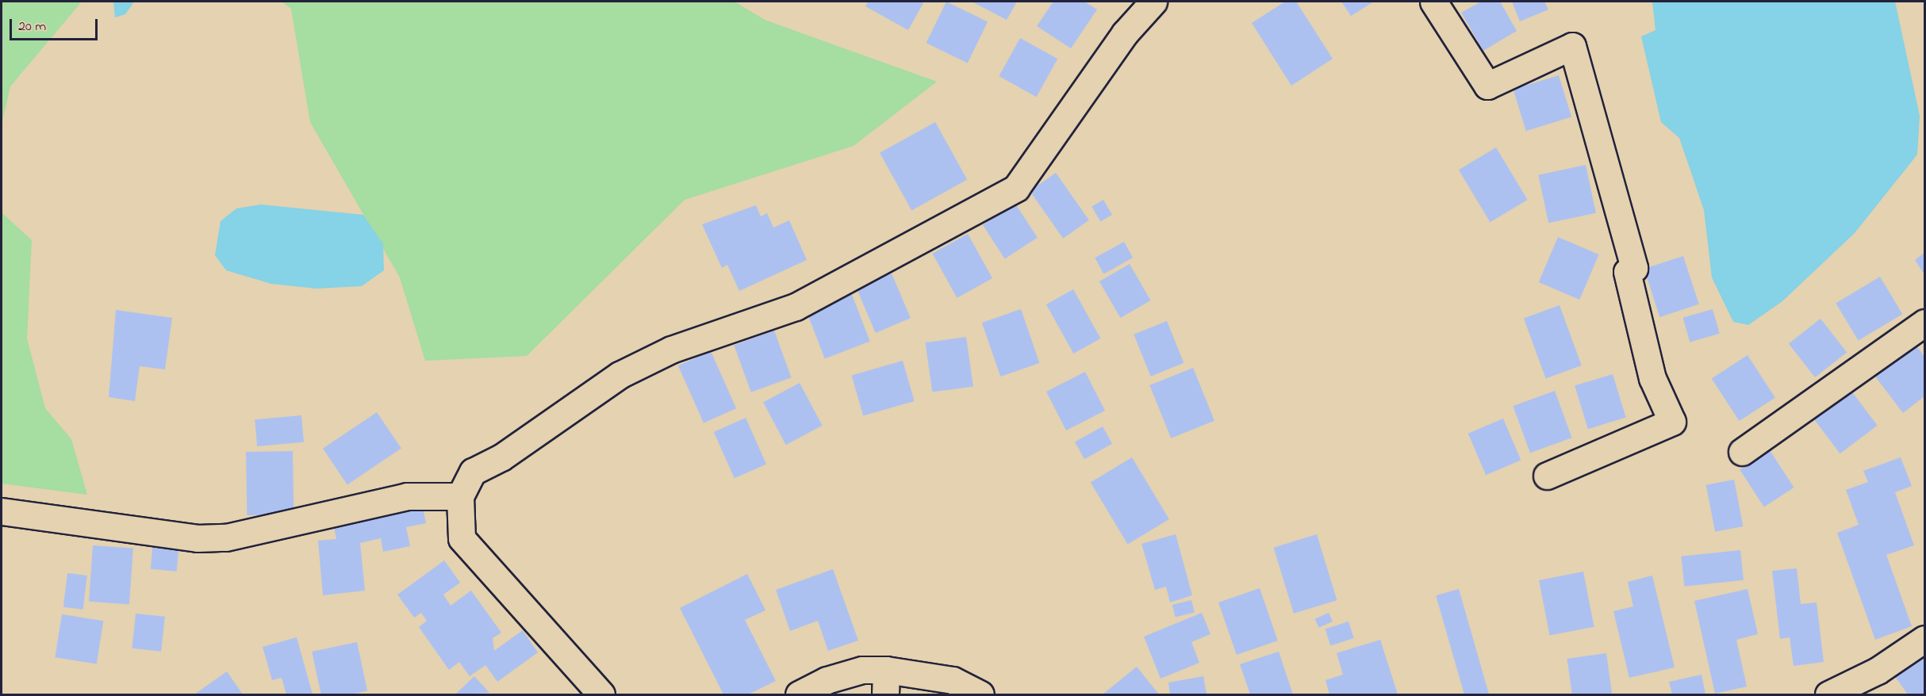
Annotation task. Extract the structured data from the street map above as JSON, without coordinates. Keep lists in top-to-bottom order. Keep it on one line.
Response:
{"scale_bar":"20 m"}
